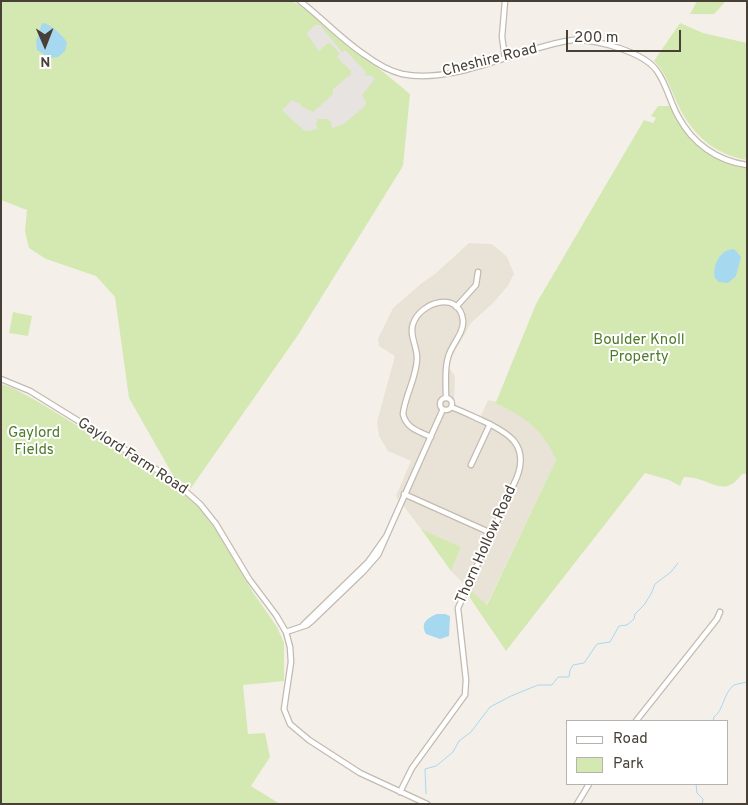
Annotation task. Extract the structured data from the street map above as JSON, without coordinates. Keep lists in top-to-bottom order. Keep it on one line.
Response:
{"streets":{"street":["Cheshire Road","Gaylord Farm Road","Thorn Hollow Road"]},"crossings":[["Gaylord Farm Road","Thorn Hollow Road"]],"parks":["Boulder Knoll Property","Gaylord Fields"],"legend":["Road","Park"],"scale_bar":"200 m","north":"bottom"}
